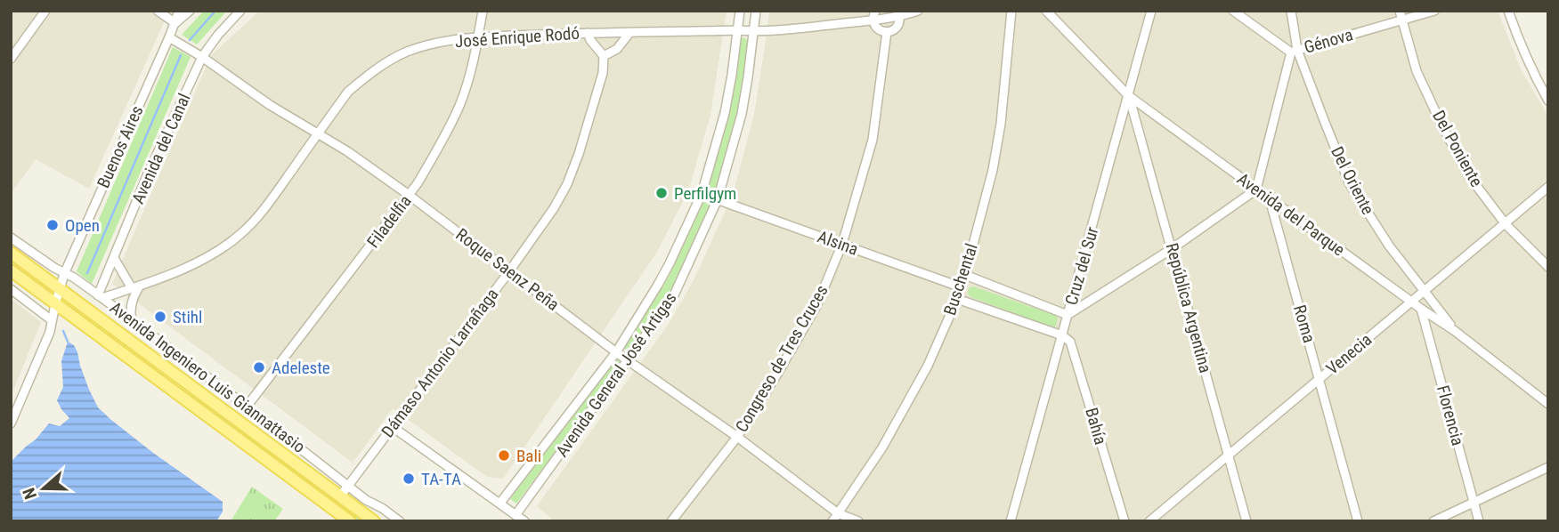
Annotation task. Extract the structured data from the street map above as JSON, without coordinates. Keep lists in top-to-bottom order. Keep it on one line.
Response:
{"streets":{"main road":["Avenida Ingeniero Luis Giannattasio"],"street":["José Enrique Rodó","Génova","Buenos Aires","Avenida del Canal","Del Poniente","Del Oriente","Avenida del Parque","Filadelfia","Alsina","Cruz del Sur","Roque Saenz Peña","Buschental","República Argentina","Roma","Venecia","Congreso de Tres Cruces","Dámaso Antonio Larrañaga","Avenida General José Artigas","Florencia","Bahía"]},"crossings":[["José Enrique Rodó","Avenida del Canal"],["José Enrique Rodó","Filadelfia"],["José Enrique Rodó","Roque Saenz Peña"],["José Enrique Rodó","Avenida General José Artigas"],["José Enrique Rodó","Avenida Ingeniero Luis Giannattasio"],["Génova","Del Poniente"],["Génova","Del Oriente"],["Buenos Aires","Roque Saenz Peña"],["Buenos Aires","Avenida Ingeniero Luis Giannattasio"],["Avenida del Canal","Roque Saenz Peña"],["Avenida del Canal","Avenida Ingeniero Luis Giannattasio"],["Del Poniente","Venecia"],["Del Oriente","Avenida del Parque"],["Del Oriente","Venecia"],["Avenida del Parque","Cruz del Sur"],["Avenida del Parque","República Argentina"],["Avenida del Parque","Roma"],["Avenida del Parque","Venecia"],["Avenida del Parque","Florencia"],["Filadelfia","Roque Saenz Peña"],["Filadelfia","Avenida Ingeniero Luis Giannattasio"],["Alsina","Buschental"],["Alsina","Congreso de Tres Cruces"],["Alsina","Avenida General José Artigas"],["Cruz del Sur","República Argentina"],["Cruz del Sur","Bahía"],["Roque Saenz Peña","Buschental"],["Roque Saenz Peña","Congreso de Tres Cruces"],["Roque Saenz Peña","Dámaso Antonio Larrañaga"],["Roque Saenz Peña","Avenida General José Artigas"],["República Argentina","Venecia"],["Roma","Venecia"],["Dámaso Antonio Larrañaga","Avenida Ingeniero Luis Giannattasio"]],"places":["Perfilgym","Open","Stihl","Adeleste","Bali","TA-TA"],"north":"left"}
